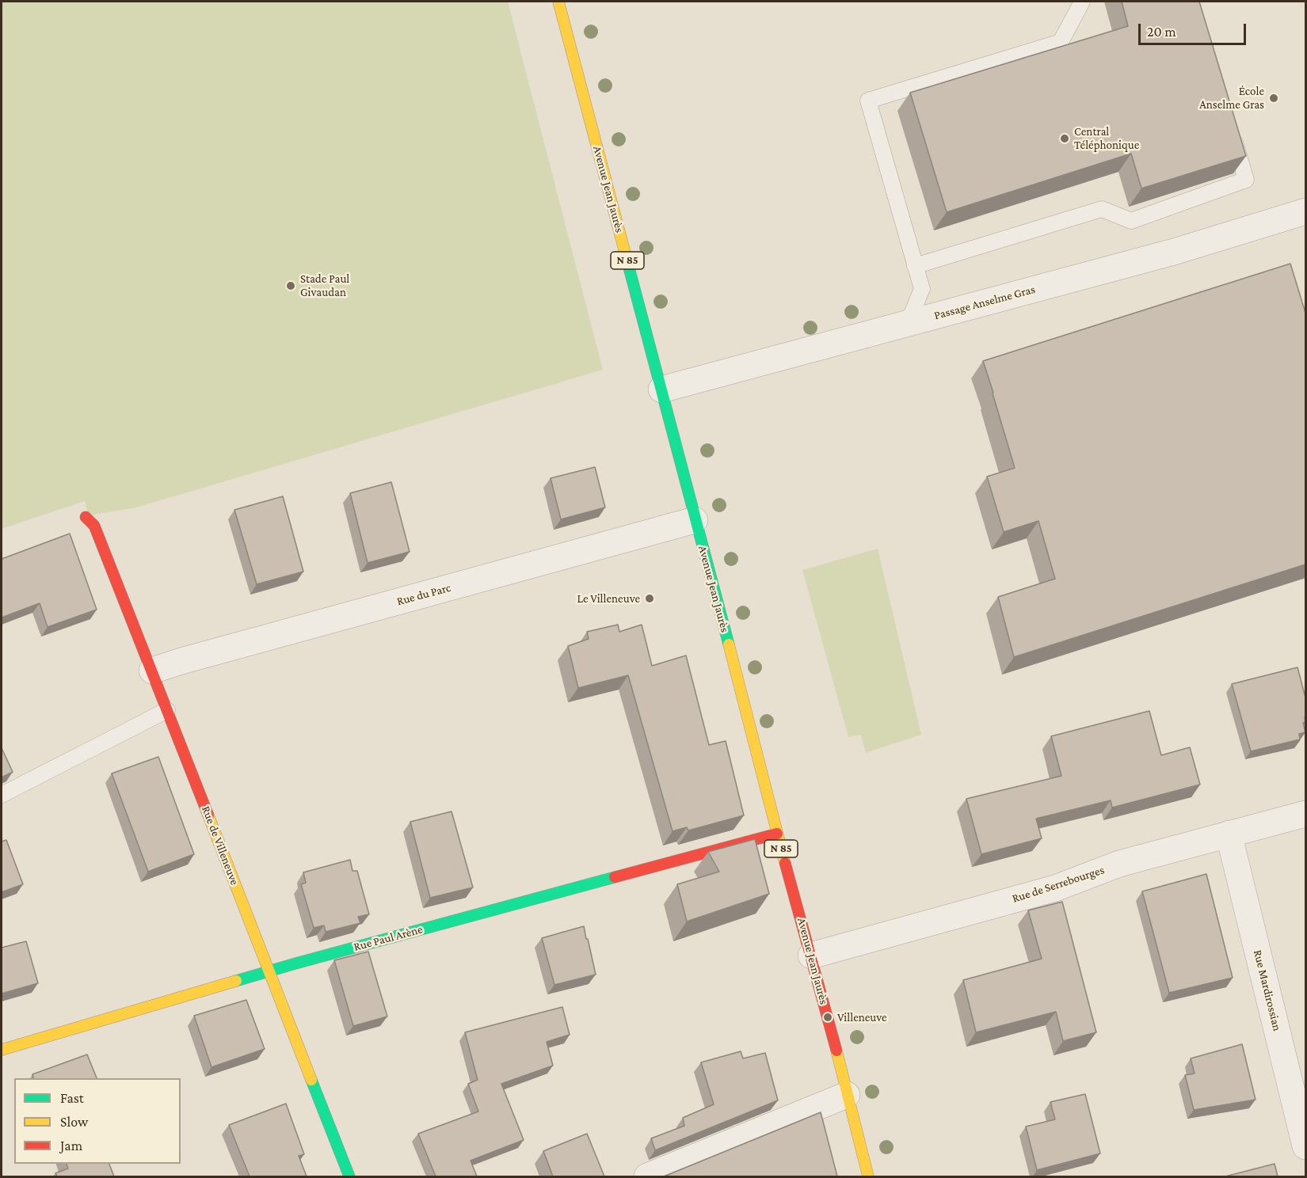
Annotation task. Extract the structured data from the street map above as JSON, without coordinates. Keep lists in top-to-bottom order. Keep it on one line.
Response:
{"streets":{"street":["Avenue Jean Jaurès","N 85","Passage Anselme Gras","Rue du Parc","Rue de Villeneuve","Rue de Serrebourges","Rue Paul Arène","Rue Mardirossian"]},"crossings":[["Avenue Jean Jaurès","Passage Anselme Gras"],["Avenue Jean Jaurès","Rue du Parc"],["Avenue Jean Jaurès","Rue de Serrebourges"],["Avenue Jean Jaurès","Rue Paul Arène"],["Rue du Parc","Rue de Villeneuve"],["Rue de Villeneuve","Rue Paul Arène"],["Rue de Serrebourges","Rue Mardirossian"]],"places":["École Anselme Gras","Central Téléphonique","Stade Paul Givaudan","Le Villeneuve","Villeneuve"],"legend":["Fast","Slow","Jam"],"scale_bar":"20 m"}
